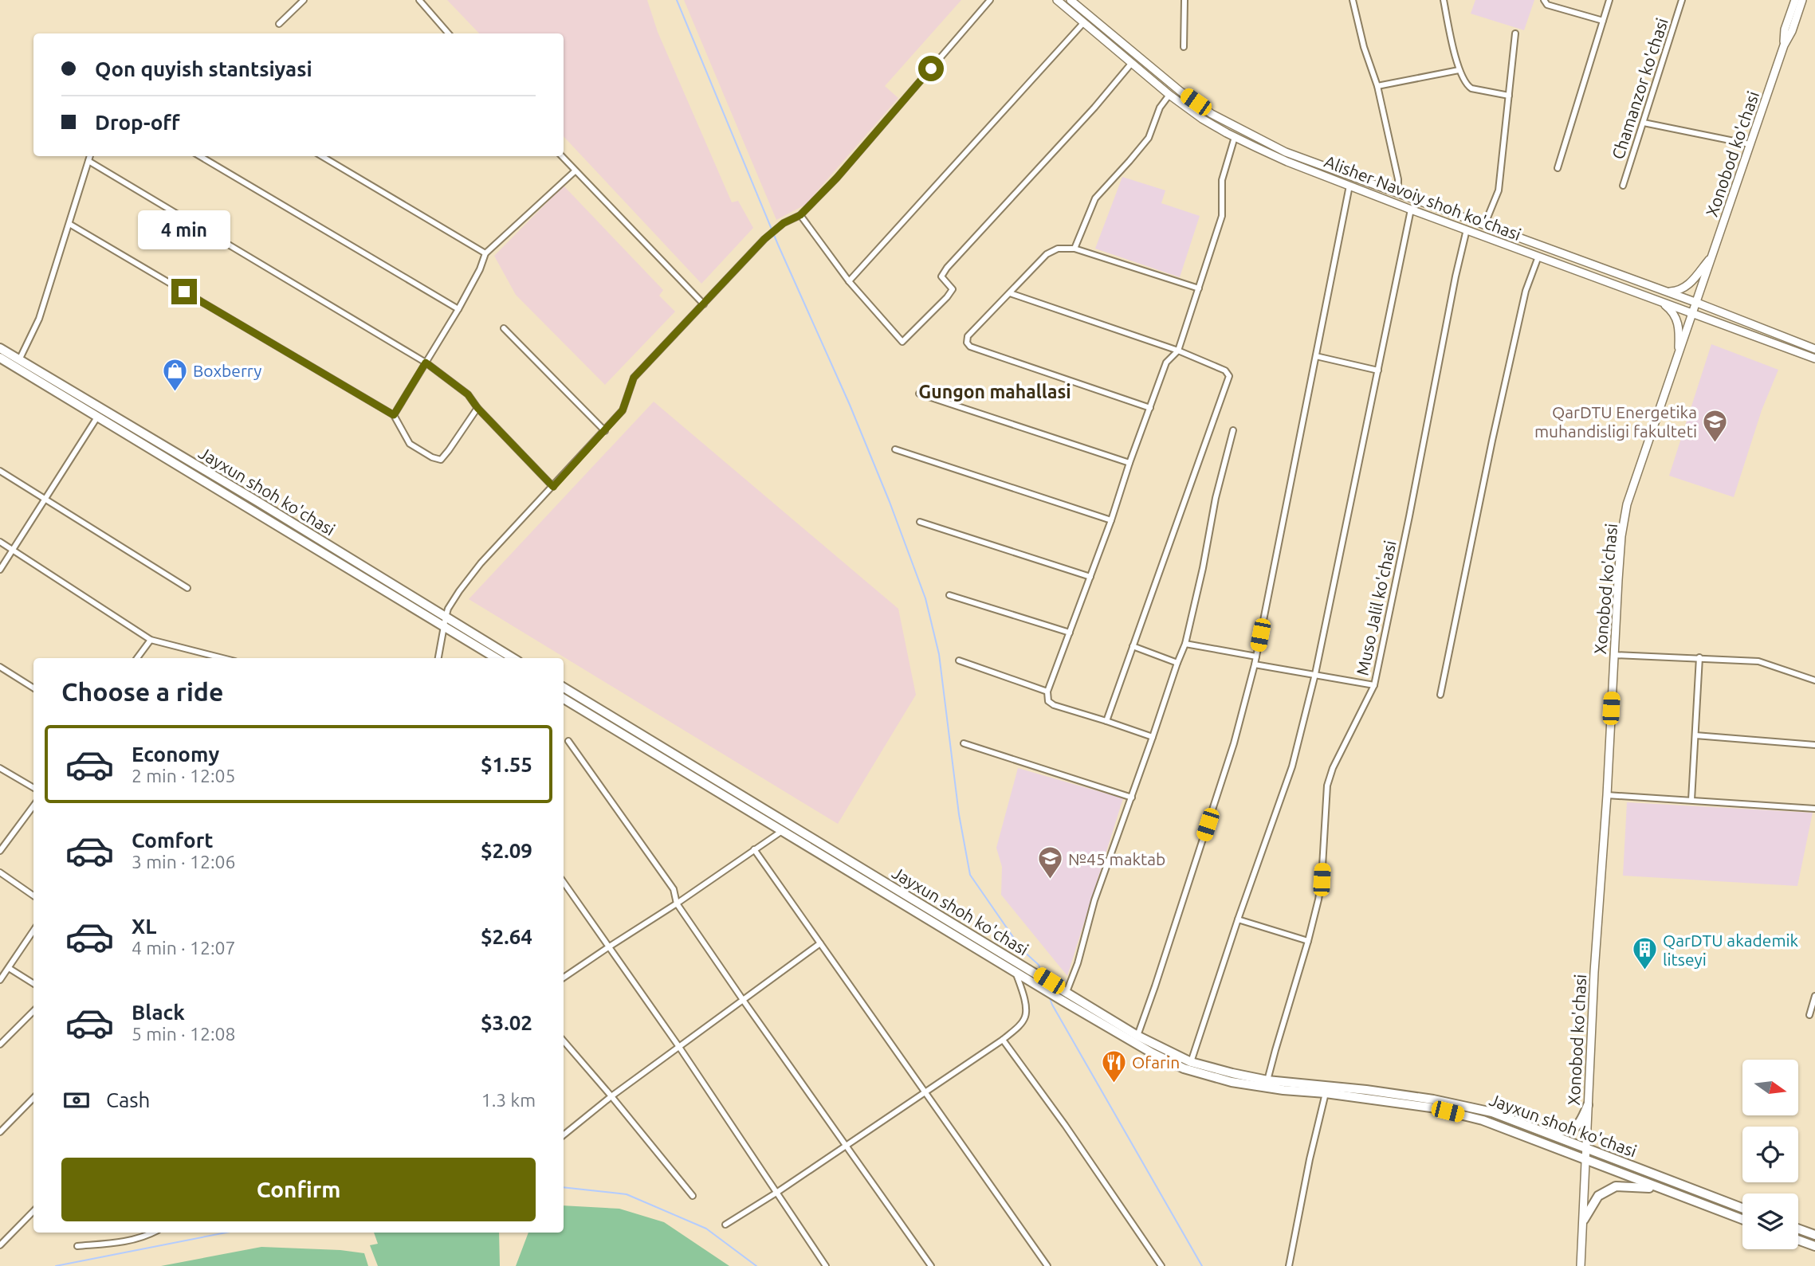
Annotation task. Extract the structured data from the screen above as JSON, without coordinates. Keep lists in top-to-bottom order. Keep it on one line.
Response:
{"streets":{"highway":["Jayxun shoh ko'chasi"],"main road":["Xonobod ko'chasi","Alisher Navoiy shoh ko'chasi"],"street":["Chamanzor ko'chasi","Muso Jalil ko'chasi"]},"crossings":[["Xonobod ko'chasi","Alisher Navoiy shoh ko'chasi"],["Xonobod ko'chasi","Jayxun shoh ko'chasi"],["Alisher Navoiy shoh ko'chasi","Muso Jalil ko'chasi"],["Jayxun shoh ko'chasi","Muso Jalil ko'chasi"]],"districts":["Gungon mahallasi"],"places":{"shop":["Boxberry"],"school or university":["QarDTU Energetika muhandisligi fakulteti","№45 maktab"],"building":["QarDTU akademik litseyi"],"restaurant":["Ofarin"]},"north":"right","page":{"banner":["Qon quyish stantsiyasi","Drop-off"],"bubble":"4 min","heading":"Choose a ride","list":[{"name":"Economy","note":"2 min · 12:05","value":"$1.55"},{"name":"Comfort","note":"3 min · 12:06","value":"$2.09"},{"name":"XL","note":"4 min · 12:07","value":"$2.64"},{"name":"Black","note":"5 min · 12:08","value":"$3.02"}],"pay":["Cash","1.3 km"],"buttons":"Confirm"}}
